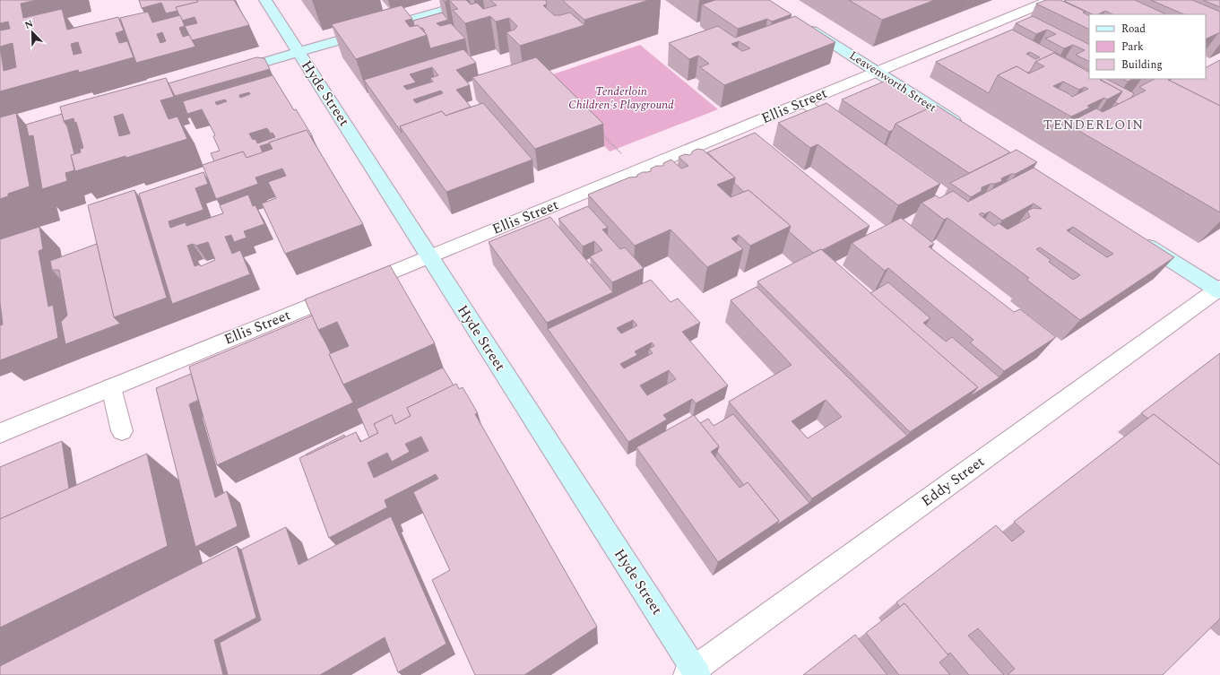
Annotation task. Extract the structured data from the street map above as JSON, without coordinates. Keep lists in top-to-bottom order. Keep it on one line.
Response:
{"streets":{"street":["Leavenworth Street","Hyde Street","Ellis Street","Eddy Street"]},"crossings":[["Leavenworth Street","Ellis Street"],["Hyde Street","Ellis Street"],["Hyde Street","Eddy Street"]],"districts":["TENDERLOIN"],"parks":["Tenderloin Children's Playground"],"legend":["Road","Park","Building"],"north":"top left"}
